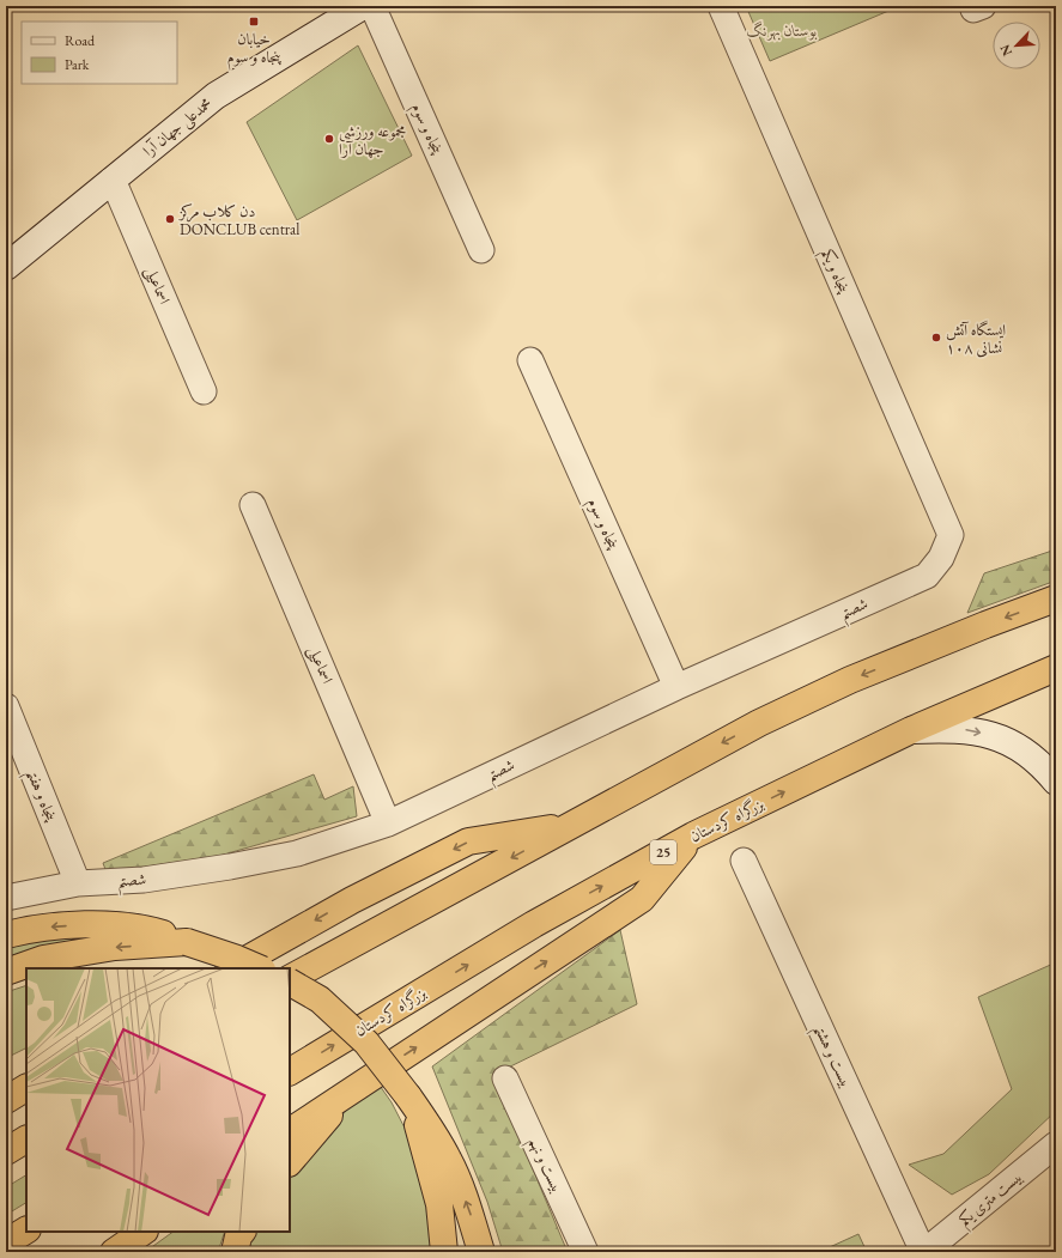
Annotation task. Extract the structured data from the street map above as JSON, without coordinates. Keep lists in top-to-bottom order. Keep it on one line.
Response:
{"streets":{"highway":["بزرگراه کردستان","25"],"main road":["محمدعلی جهان آرا"],"street":["پنجاه و سوم","پنجاه و یکم","اسماعیلی","شصتم","پنجاه و هفتم","بیست و هشتم","بیست و نهم","بیست متری یکم"]},"crossings":[["محمدعلی جهان آرا","اسماعیلی"],["پنجاه و سوم","شصتم"],["پنجاه و یکم","شصتم"],["اسماعیلی","شصتم"],["شصتم","پنجاه و هفتم"],["بیست و هشتم","بیست متری یکم"]],"parks":["بوستان بهرنگ"],"places":{"transit":["خیابان پنجاه و سوم"],"other":["مجموعه ورزشی جهان آرا","دن کلاب مرکز DONCLUB central","ایستگاه آتش نشانی ۱۰۸"]},"legend":["Road","Park"],"north":"bottom left"}
